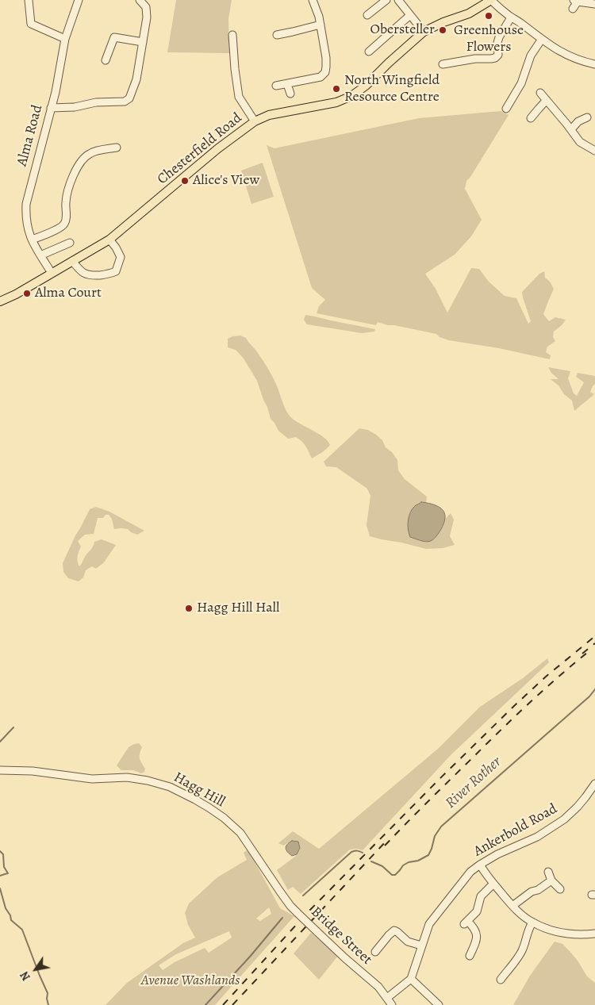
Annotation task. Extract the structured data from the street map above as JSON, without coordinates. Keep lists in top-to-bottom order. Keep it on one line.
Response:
{"streets":{"main road":["Chesterfield Road"],"street":["Alma Road","Hagg Hill","Ankerbold Road","Bridge Street"]},"crossings":[["Alma Road","Chesterfield Road"],["Hagg Hill","Bridge Street"]],"water":["River Rother"],"parks":["Avenue Washlands"],"places":["Greenhouse Flowers","Obersteller","North Wingfield Resource Centre","Alice's View","Alma Court","Hagg Hill Hall"],"north":"bottom left"}
